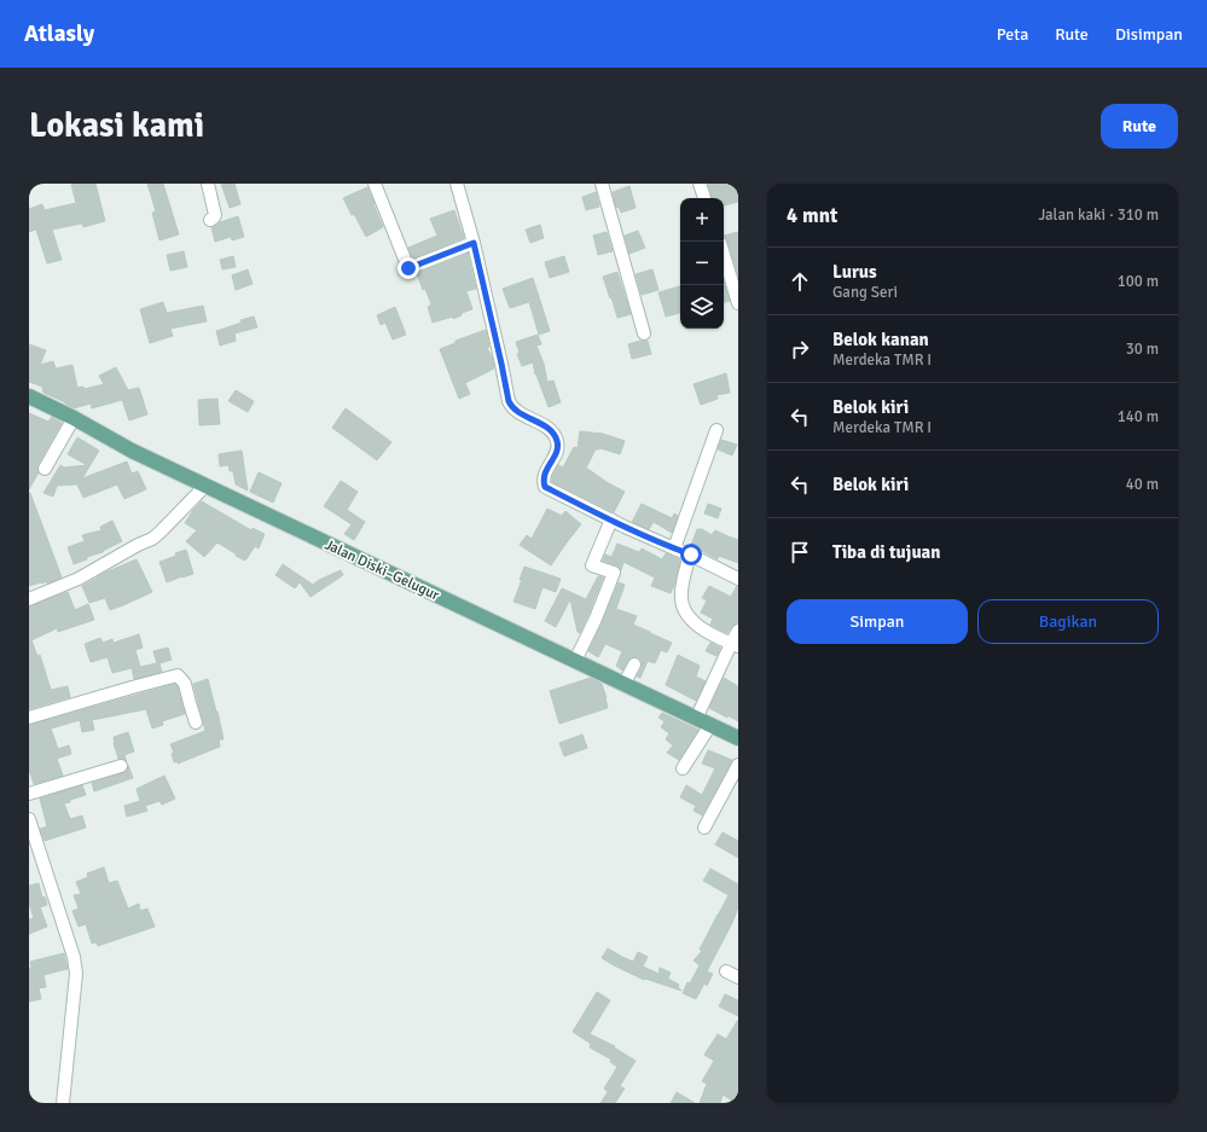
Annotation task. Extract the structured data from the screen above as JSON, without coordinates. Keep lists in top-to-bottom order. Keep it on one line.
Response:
{"streets":{"main road":["Jalan Diski–Gelugur"]},"page":{"header":"Atlasly","nav":["Peta","Rute","Disimpan"],"buttons":["Rute",["Simpan","Bagikan"]],"title":"Lokasi kami","heading":["4 mnt","Jalan kaki · 310 m"],"map_buttons":["+","−"],"list":[["Lurus","Gang Seri","100 m"],["Belok kanan","Merdeka TMR I","30 m"],["Belok kiri","Merdeka TMR I","140 m"],["Belok kiri","40 m"],"Tiba di tujuan"]}}
